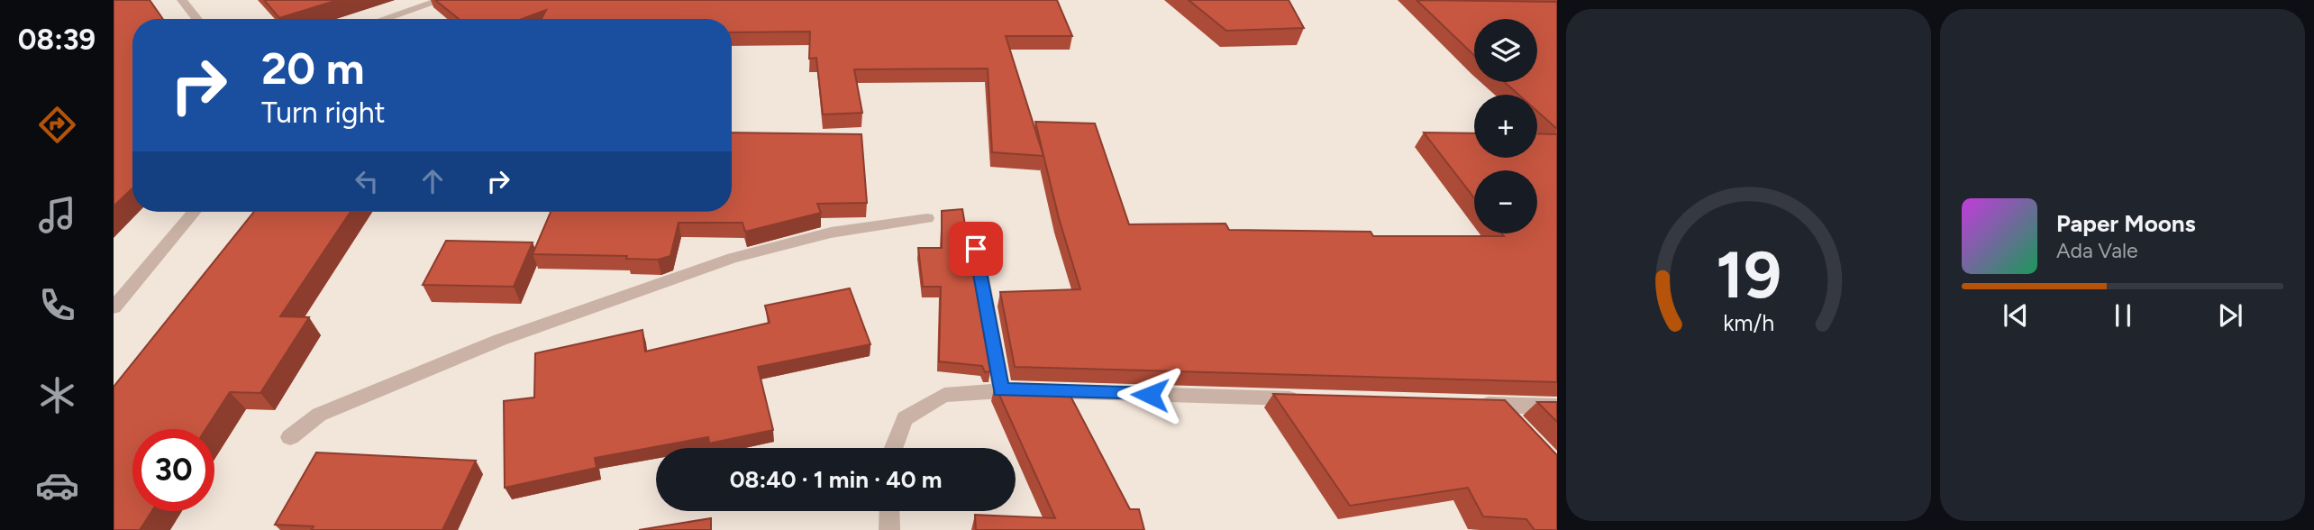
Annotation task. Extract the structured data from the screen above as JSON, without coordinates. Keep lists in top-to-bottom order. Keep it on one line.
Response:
{"page":{"tabs":"08:39","map_buttons":["+","−"],"turn":["20 m","Turn right"],"song":["Paper Moons","Ada Vale"],"limit":"30","trip":"08:40 · 1 min · 40 m","gauge":["19","km/h"]}}
